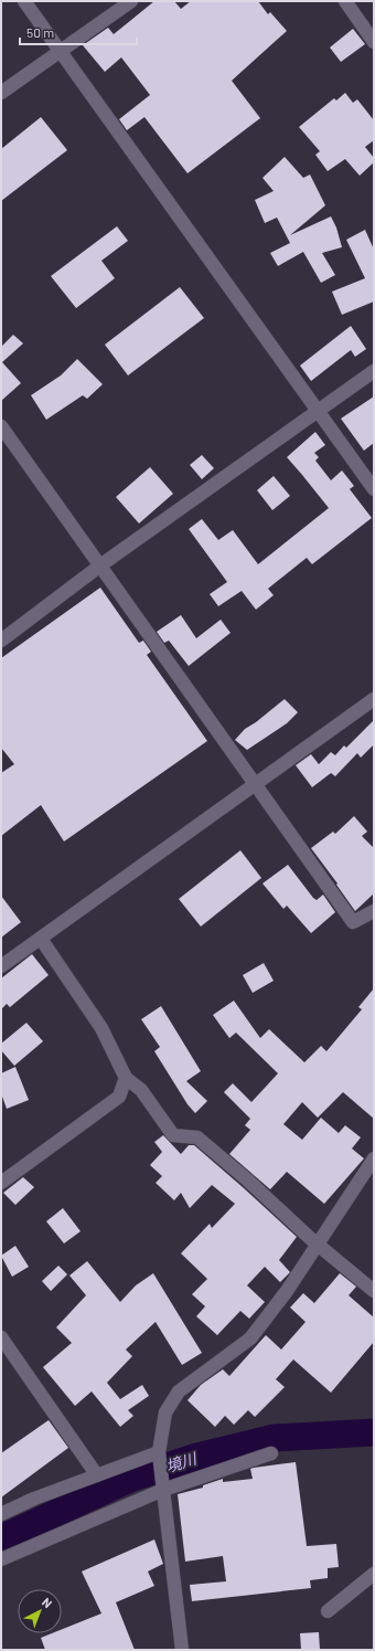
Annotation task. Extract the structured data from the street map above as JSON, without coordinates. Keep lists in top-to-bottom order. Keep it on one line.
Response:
{"water":["境川"],"scale_bar":"50 m","north":"top right"}
